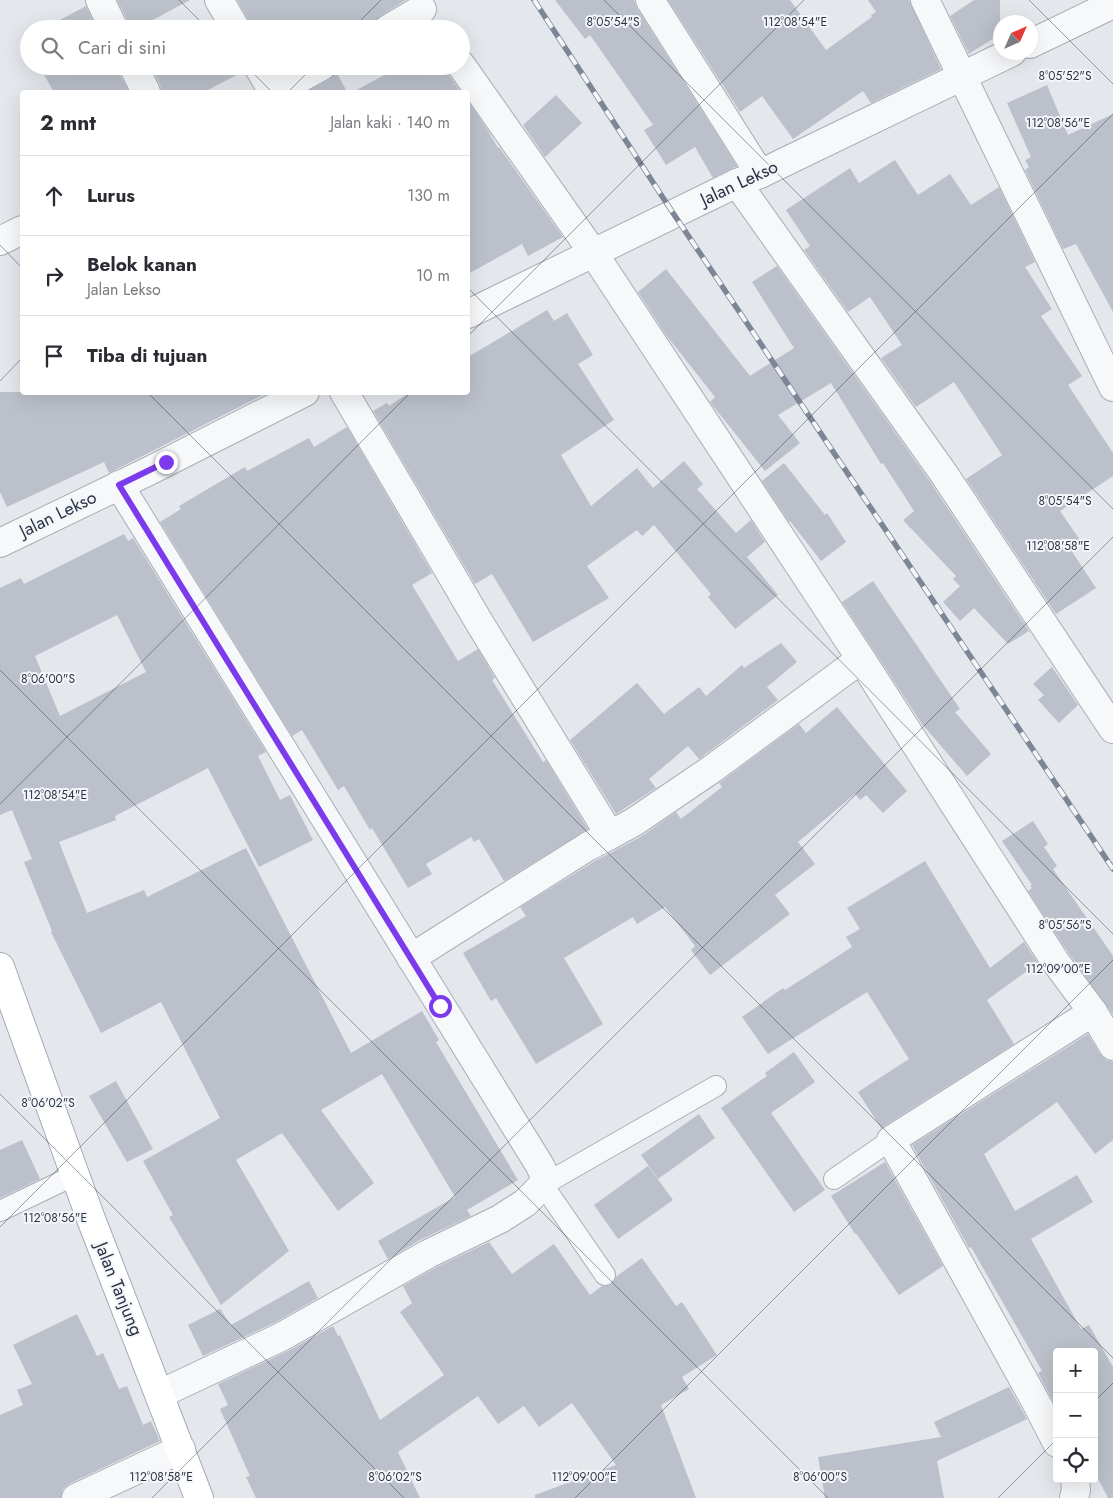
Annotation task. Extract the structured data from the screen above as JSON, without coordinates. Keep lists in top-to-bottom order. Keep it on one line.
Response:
{"streets":{"main road":["Jalan Tanjung"],"street":["Jalan Lekso"]},"north":"top right","page":{"search":"Cari di sini","heading":["2 mnt","Jalan kaki · 140 m"],"list":[["Lurus","130 m"],["Belok kanan","Jalan Lekso","10 m"],"Tiba di tujuan"],"map_buttons":["+","−"]},"coordinates":["8°05'54\"S","112°08'54\"E","8°05'52\"S","112°08'56\"E","112°08'58\"E","8°06'00\"S","8°05'56\"S","112°09'00\"E","8°06'02\"S"]}
